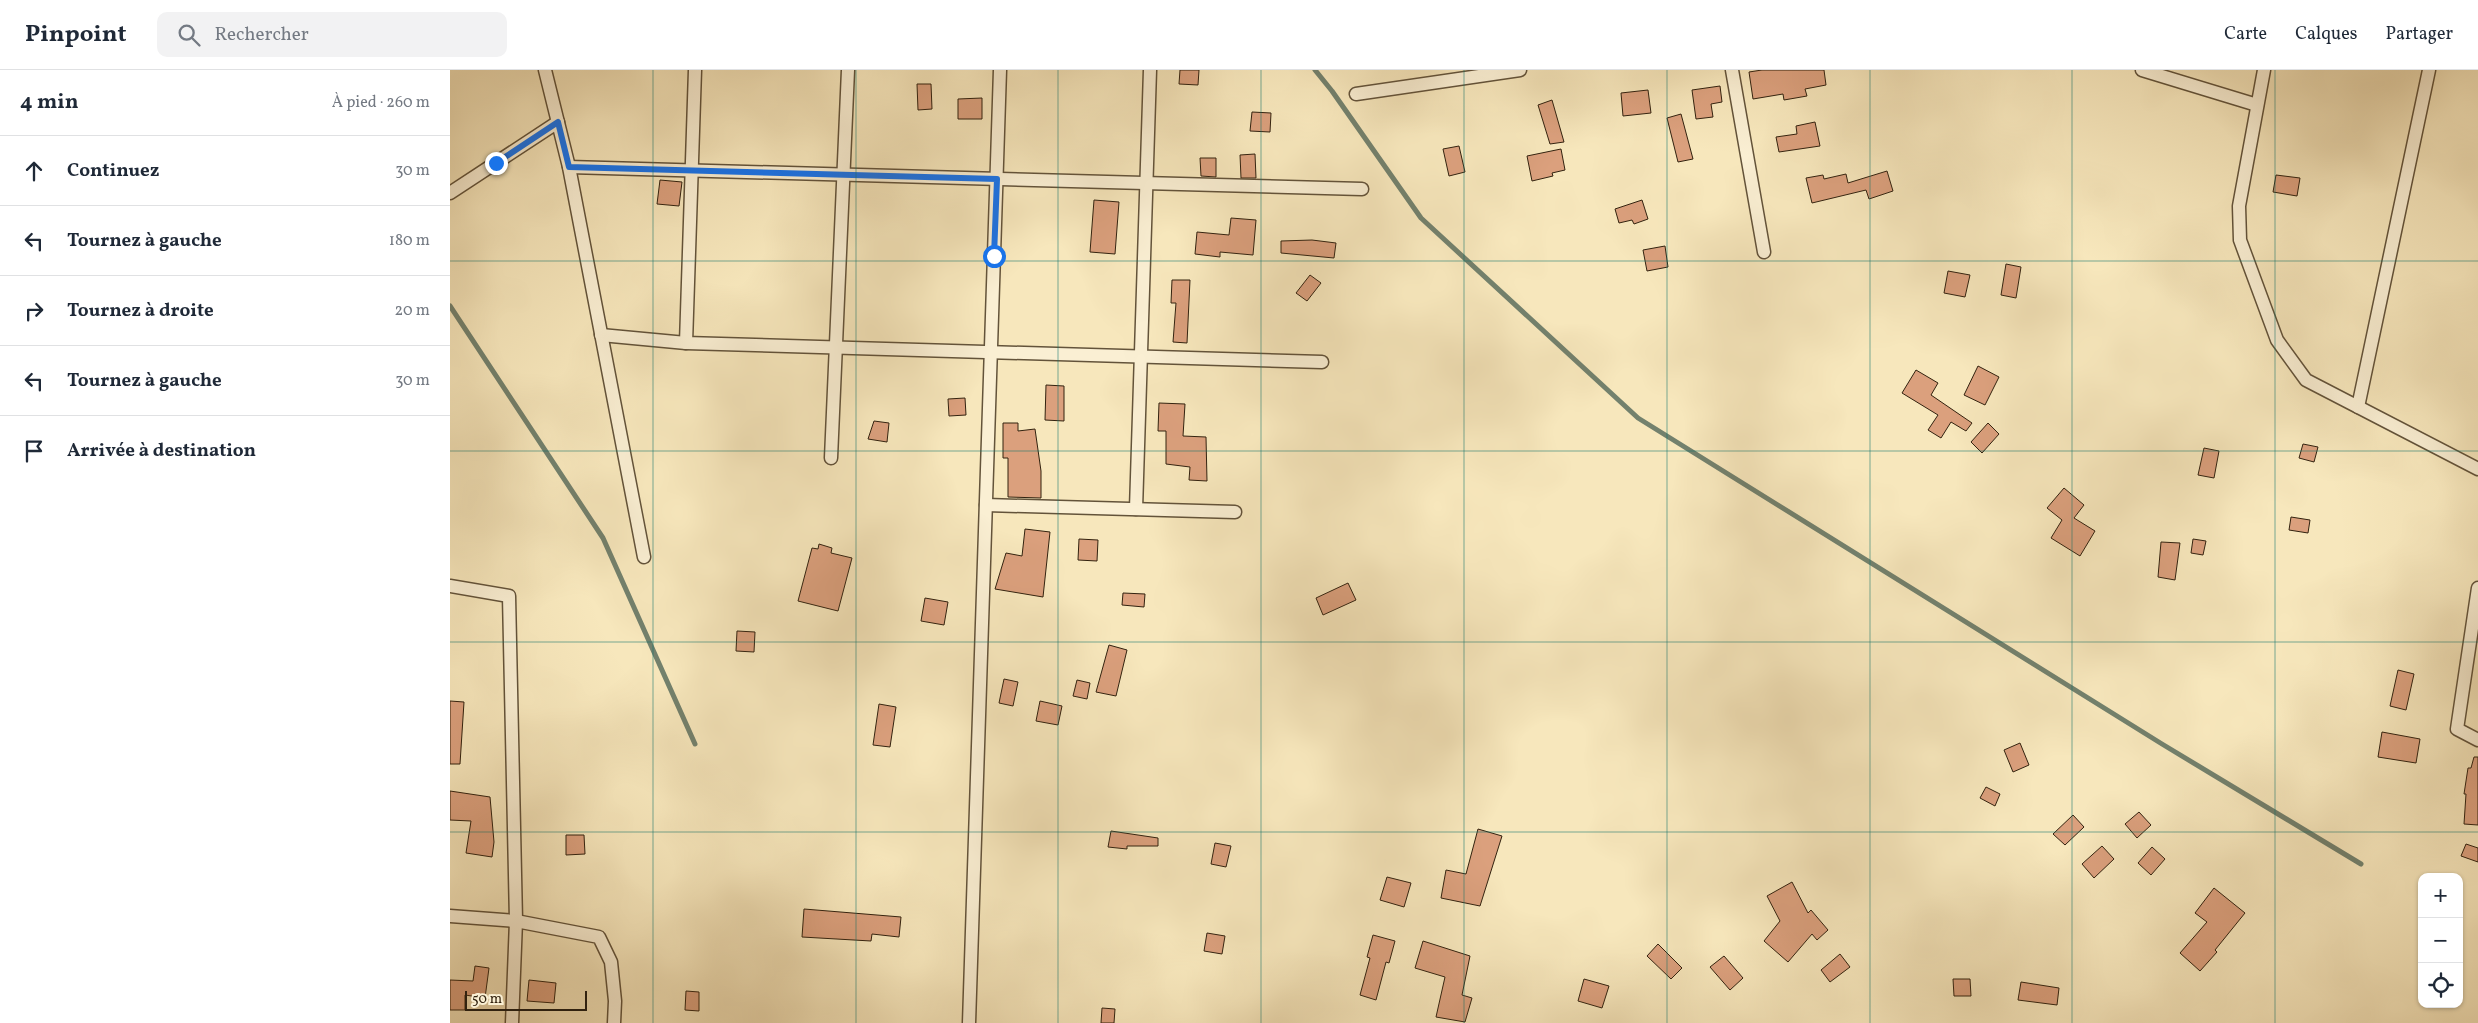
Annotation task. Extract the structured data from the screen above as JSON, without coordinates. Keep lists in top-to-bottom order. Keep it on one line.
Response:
{"scale_bar":"50 m","page":{"header":"Pinpoint","search":"Rechercher","nav":["Carte","Calques","Partager"],"heading":["4 min","À pied · 260 m"],"list":[["Continuez","30 m"],["Tournez à gauche","180 m"],["Tournez à droite","20 m"],["Tournez à gauche","30 m"],"Arrivée à destination"],"map_buttons":["+","−"],"scale":"50 m"}}
